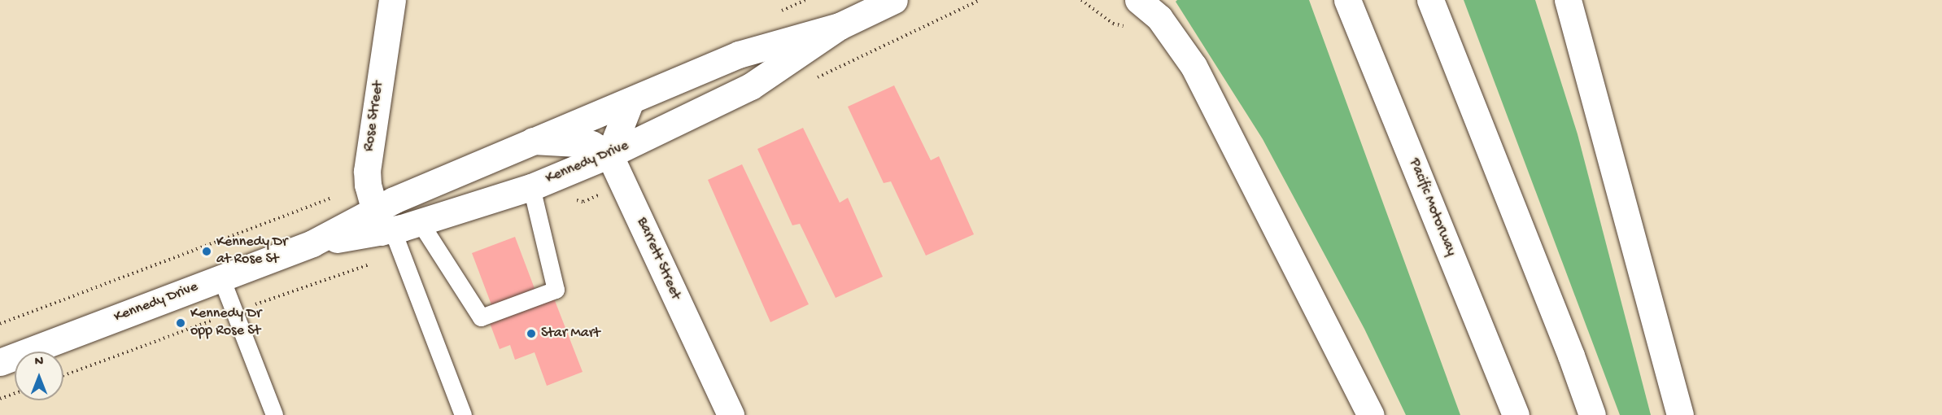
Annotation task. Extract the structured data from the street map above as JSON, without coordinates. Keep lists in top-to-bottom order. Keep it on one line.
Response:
{"streets":{"main road":["Rose Street","Kennedy Drive","Pacific Motorway","Barrett Street"]},"crossings":[["Rose Street","Kennedy Drive"],["Kennedy Drive","Barrett Street"]],"places":["Kennedy Dr at Rose St","Kennedy Dr opp Rose St","Star Mart"],"north":"top"}
